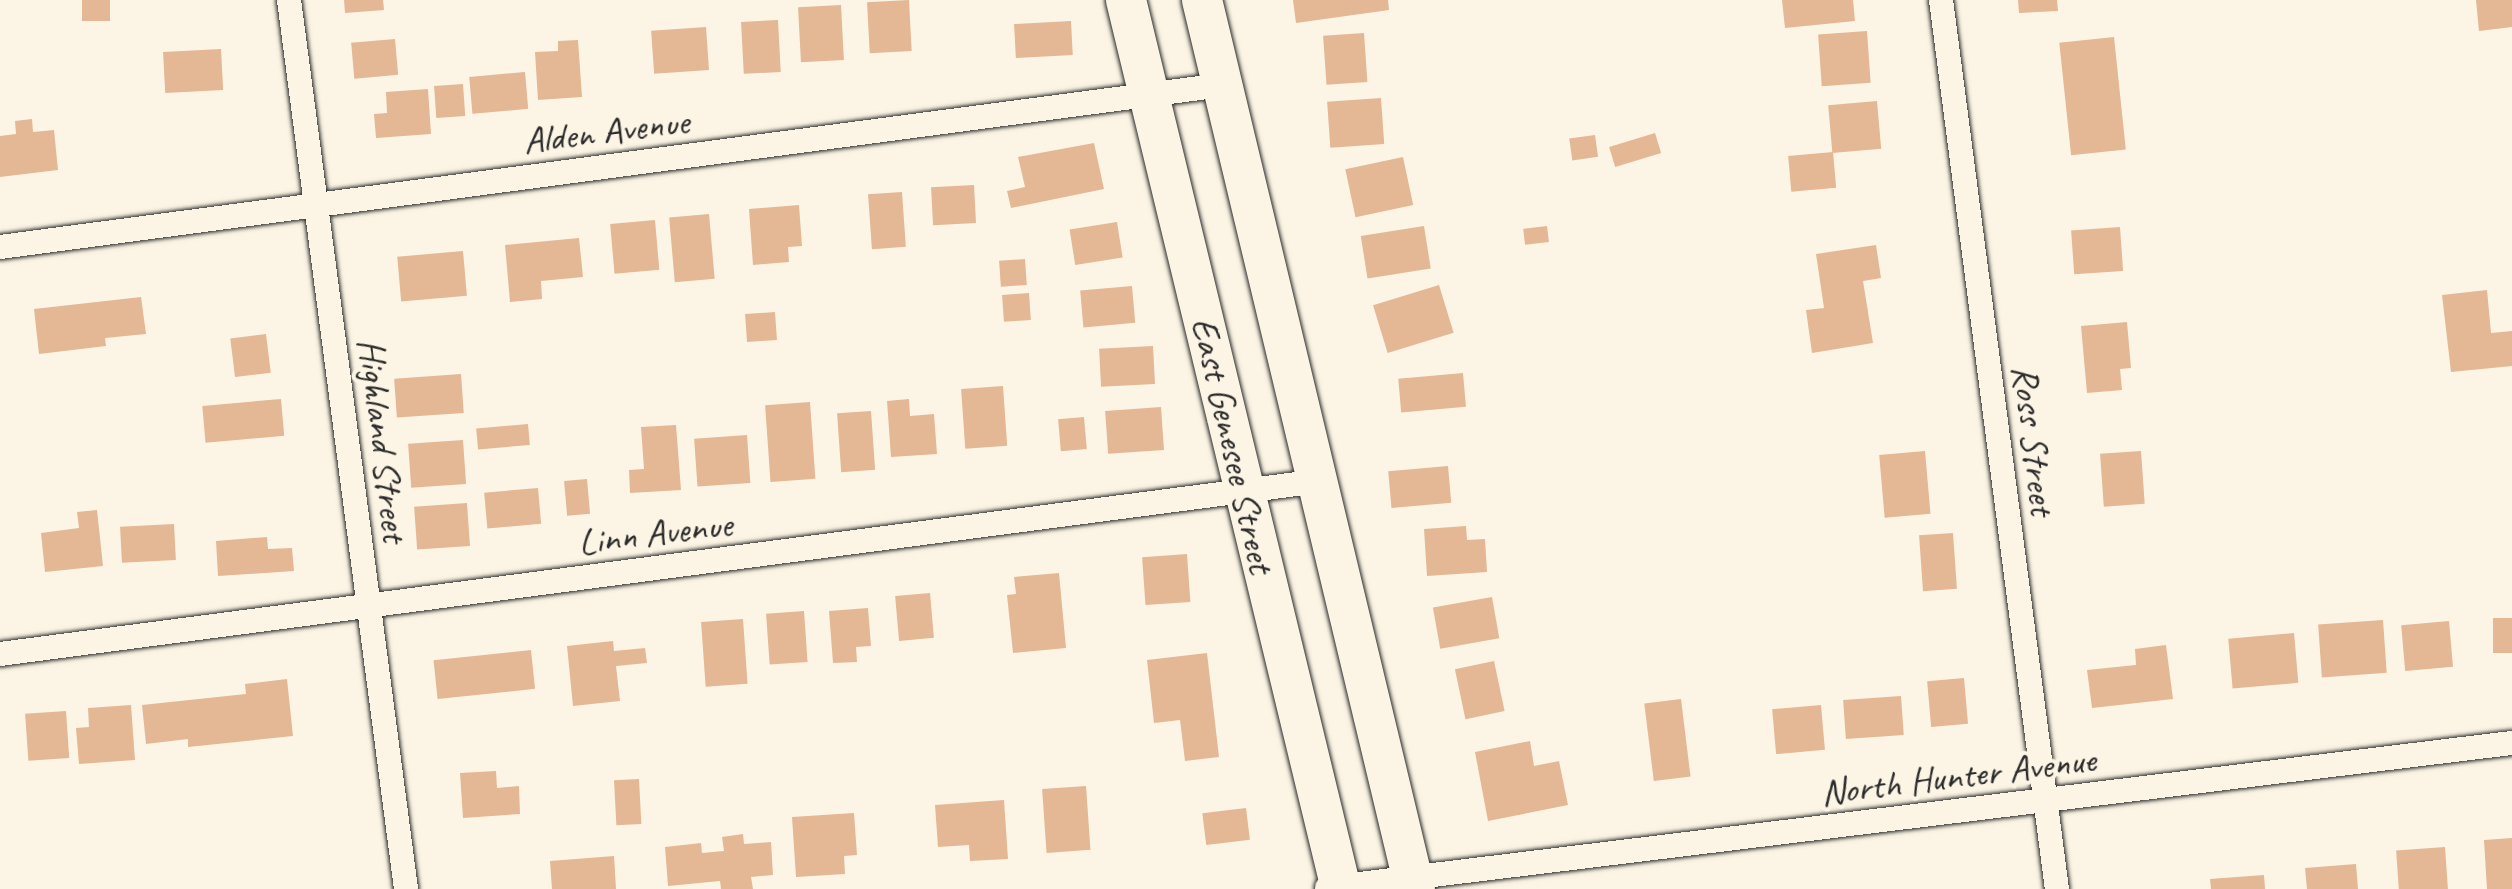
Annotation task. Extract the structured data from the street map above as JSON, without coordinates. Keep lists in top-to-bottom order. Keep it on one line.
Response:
{"streets":{"highway":["East Genesee Street"],"street":["Alden Avenue","Highland Street","Ross Street","Linn Avenue","North Hunter Avenue"]},"crossings":[["Alden Avenue","Highland Street"],["Alden Avenue","East Genesee Street"],["Highland Street","Linn Avenue"],["Ross Street","North Hunter Avenue"],["East Genesee Street","Linn Avenue"],["East Genesee Street","North Hunter Avenue"]]}
